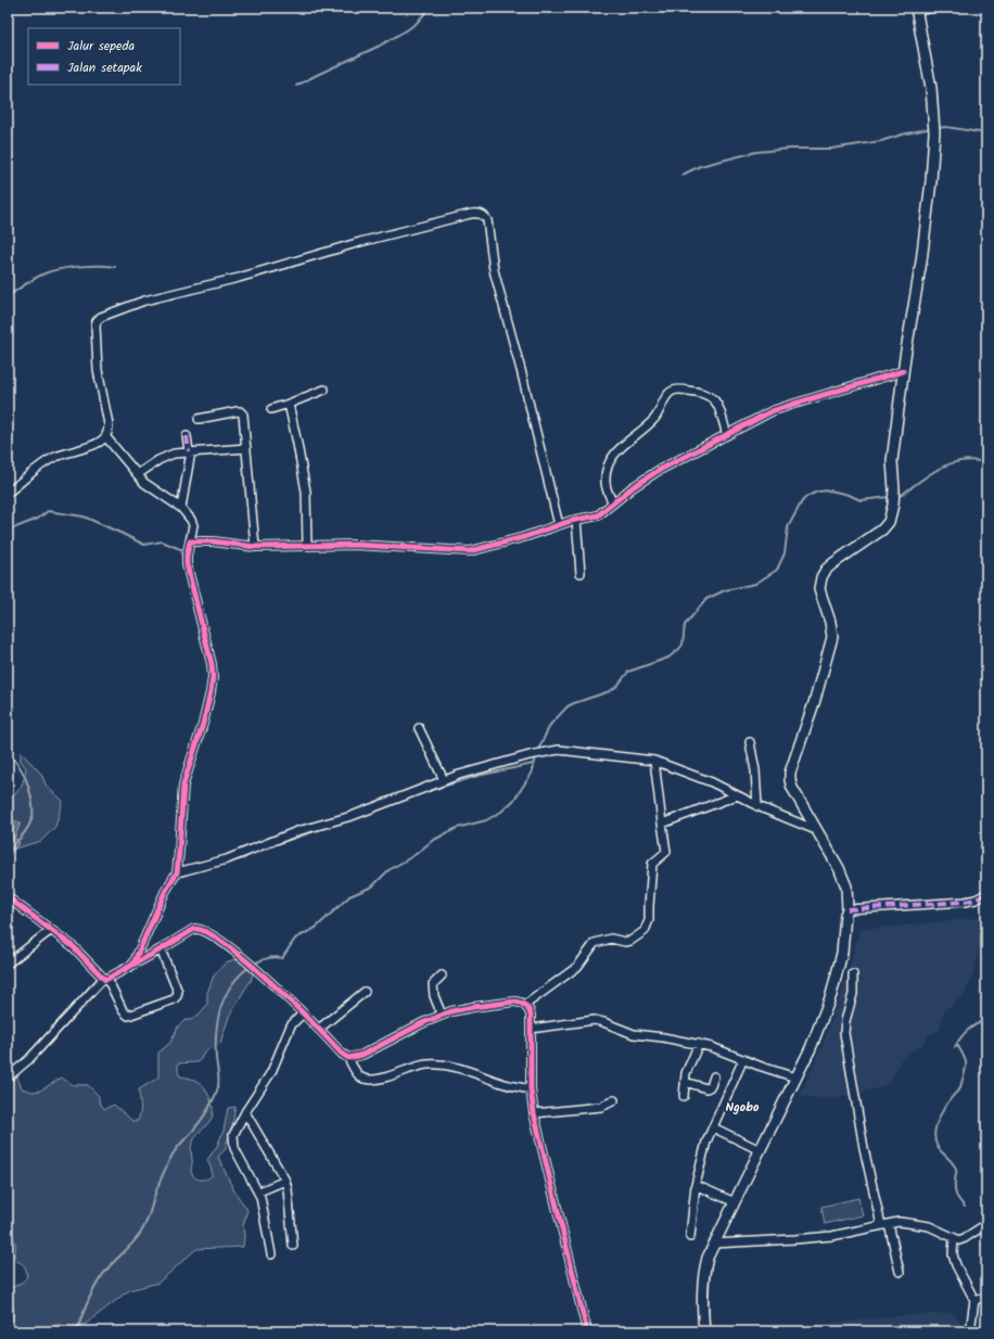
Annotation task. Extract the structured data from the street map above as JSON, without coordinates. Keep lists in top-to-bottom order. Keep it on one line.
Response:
{"districts":["Ngobo"],"legend":["Jalur sepeda","Jalan setapak"]}
